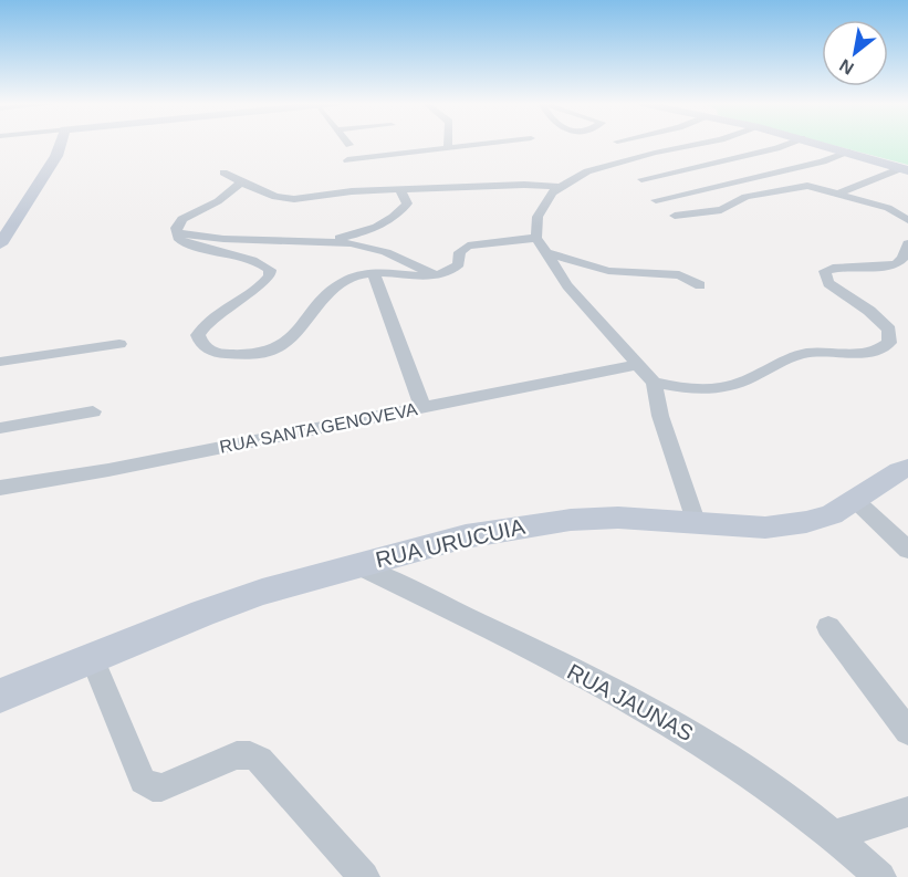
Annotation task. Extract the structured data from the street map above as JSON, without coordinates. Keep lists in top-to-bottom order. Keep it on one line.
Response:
{"streets":{"street":["RUA SANTA GENOVEVA","RUA URUCUIA","RUA JAUNAS"]},"crossings":[["RUA URUCUIA","RUA JAUNAS"]],"north":"bottom left"}
